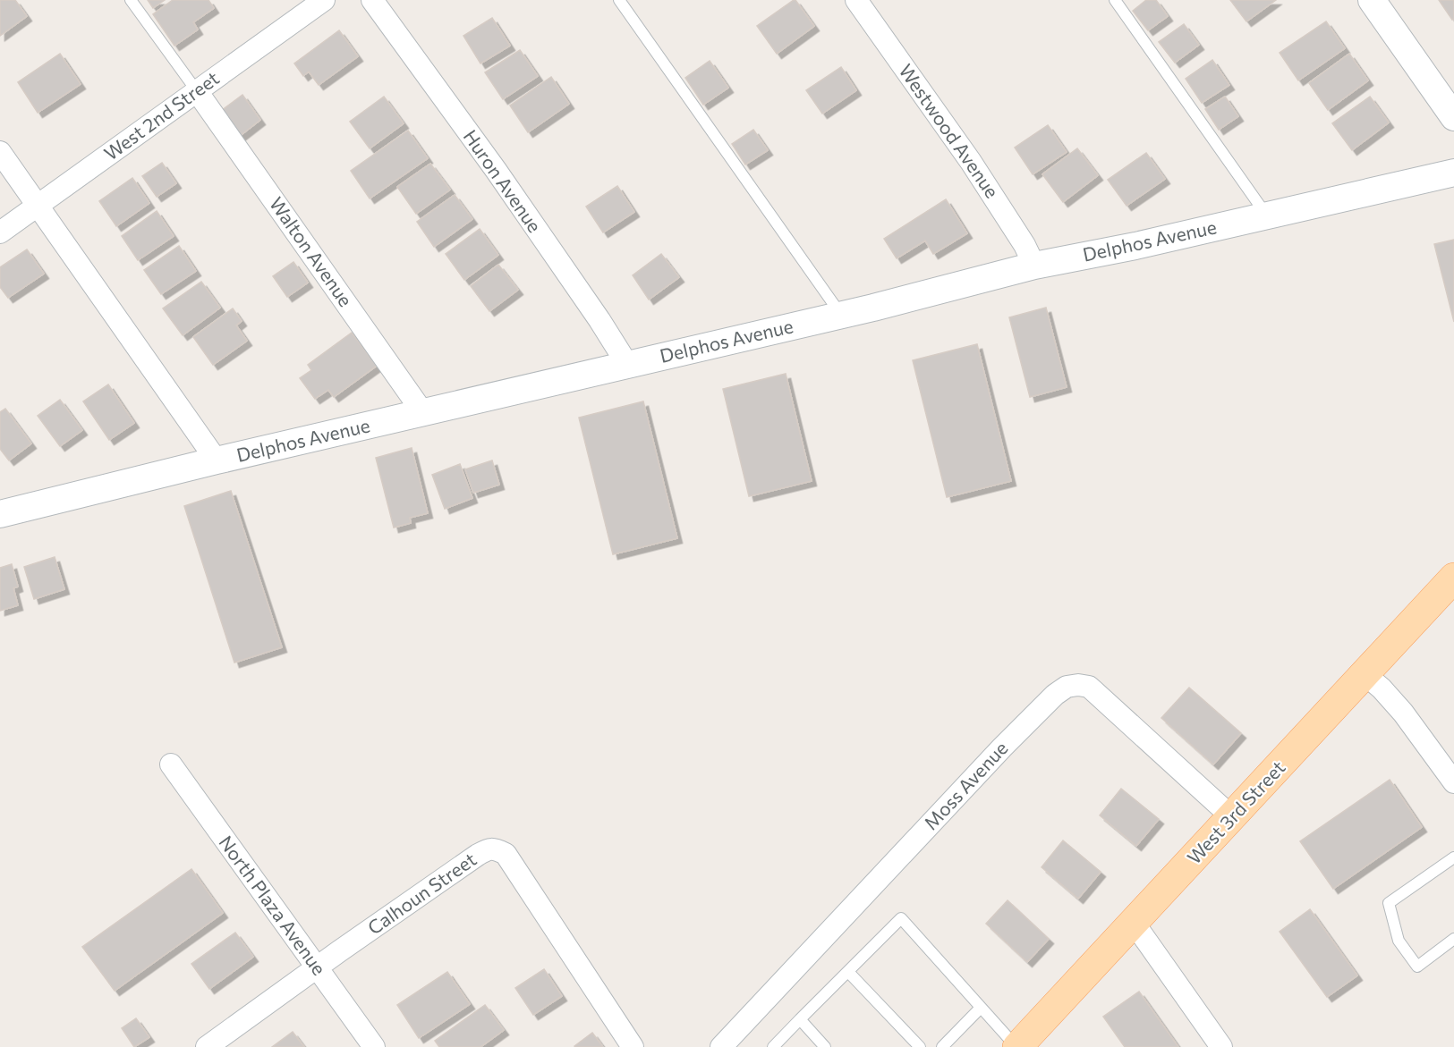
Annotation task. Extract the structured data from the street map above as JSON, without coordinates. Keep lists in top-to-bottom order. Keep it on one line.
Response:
{"streets":{"main road":["West 3rd Street"],"street":["West 2nd Street","Westwood Avenue","Huron Avenue","Delphos Avenue","Walton Avenue","Moss Avenue","Calhoun Street","North Plaza Avenue"]},"crossings":[["West 2nd Street","Walton Avenue"],["Westwood Avenue","Delphos Avenue"],["Huron Avenue","Delphos Avenue"],["Delphos Avenue","Walton Avenue"],["Moss Avenue","West 3rd Street"],["Calhoun Street","North Plaza Avenue"]]}
